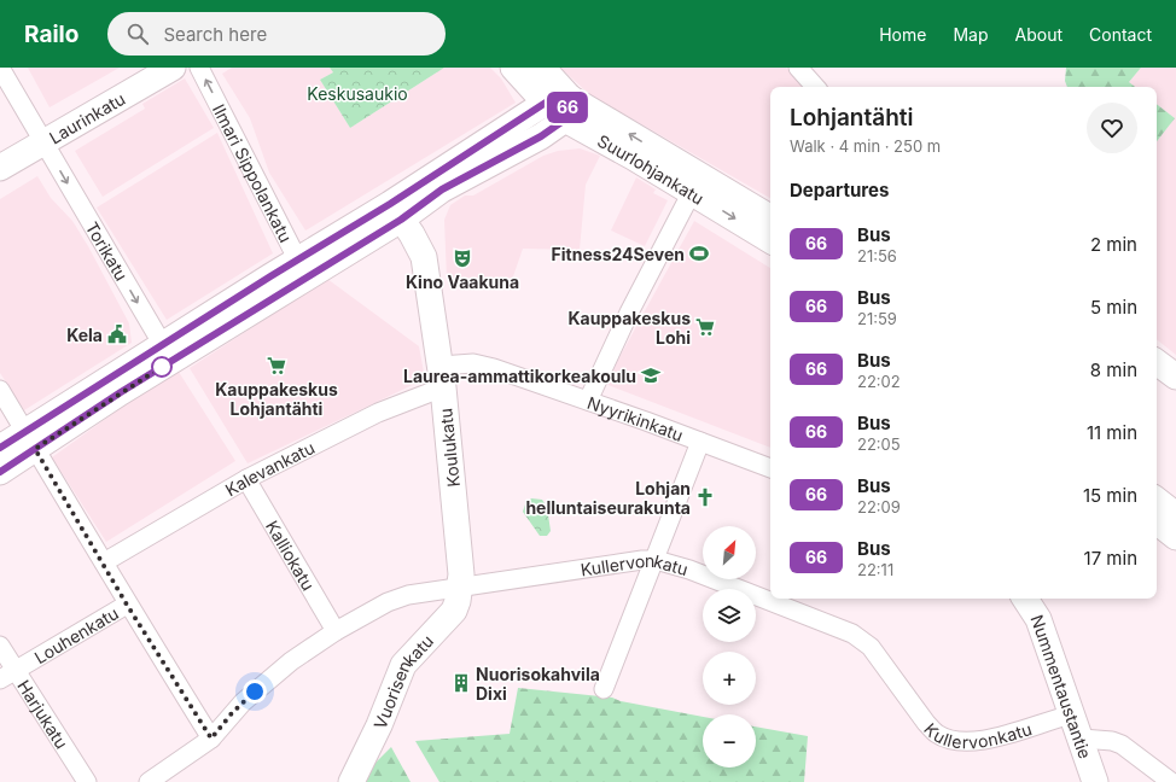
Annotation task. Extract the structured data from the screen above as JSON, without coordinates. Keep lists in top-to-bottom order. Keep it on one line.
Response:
{"streets":{"main road":["Laurinkatu","Suurlohjankatu","Koulukatu","Vuorisenkatu","Nummentaustantie"],"street":["Ilmari Sippolankatu","Torikatu","Nyyrikinkatu","Kalevankatu","Kalliokatu","Kullervonkatu","Louhenkatu","Harjukatu"]},"crossings":[["Laurinkatu","Torikatu"],["Nyyrikinkatu","Koulukatu"],["Nyyrikinkatu","Kalevankatu"],["Koulukatu","Kalevankatu"],["Koulukatu","Kullervonkatu"],["Koulukatu","Vuorisenkatu"],["Kalevankatu","Kalliokatu"],["Kalliokatu","Kullervonkatu"],["Kullervonkatu","Vuorisenkatu"],["Kullervonkatu","Nummentaustantie"],["Louhenkatu","Harjukatu"]],"one_way":["Ilmari Sippolankatu","Torikatu"],"parks":["Keskusaukio"],"places":{"sports":["Fitness24Seven"],"theatre":["Kino Vaakuna"],"supermarket":["Kauppakeskus Lohi","Kauppakeskus Lohjantähti"],"public building":["Kela"],"school or university":["Laurea-ammattikorkeakoulu"],"church":["Lohjan helluntaiseurakunta"],"building":["Nuorisokahvila Dixi"]},"lines":["bus line 66"],"north":"top right","page":{"header":"Railo","search":"Search here","nav":["Home","Map","About","Contact"],"on_map":"66","heading":[["Lohjantähti","Walk · 4 min · 250 m"],"Departures"],"list":[{"mark":"66","name":"Bus","note":"21:56","value":"2 min"},{"mark":"66","name":"Bus","note":"21:59","value":"5 min"},{"mark":"66","name":"Bus","note":"22:02","value":"8 min"},{"mark":"66","name":"Bus","note":"22:05","value":"11 min"},{"mark":"66","name":"Bus","note":"22:09","value":"15 min"},{"mark":"66","name":"Bus","note":"22:11","value":"17 min"}],"map_buttons":["+","−"]}}
